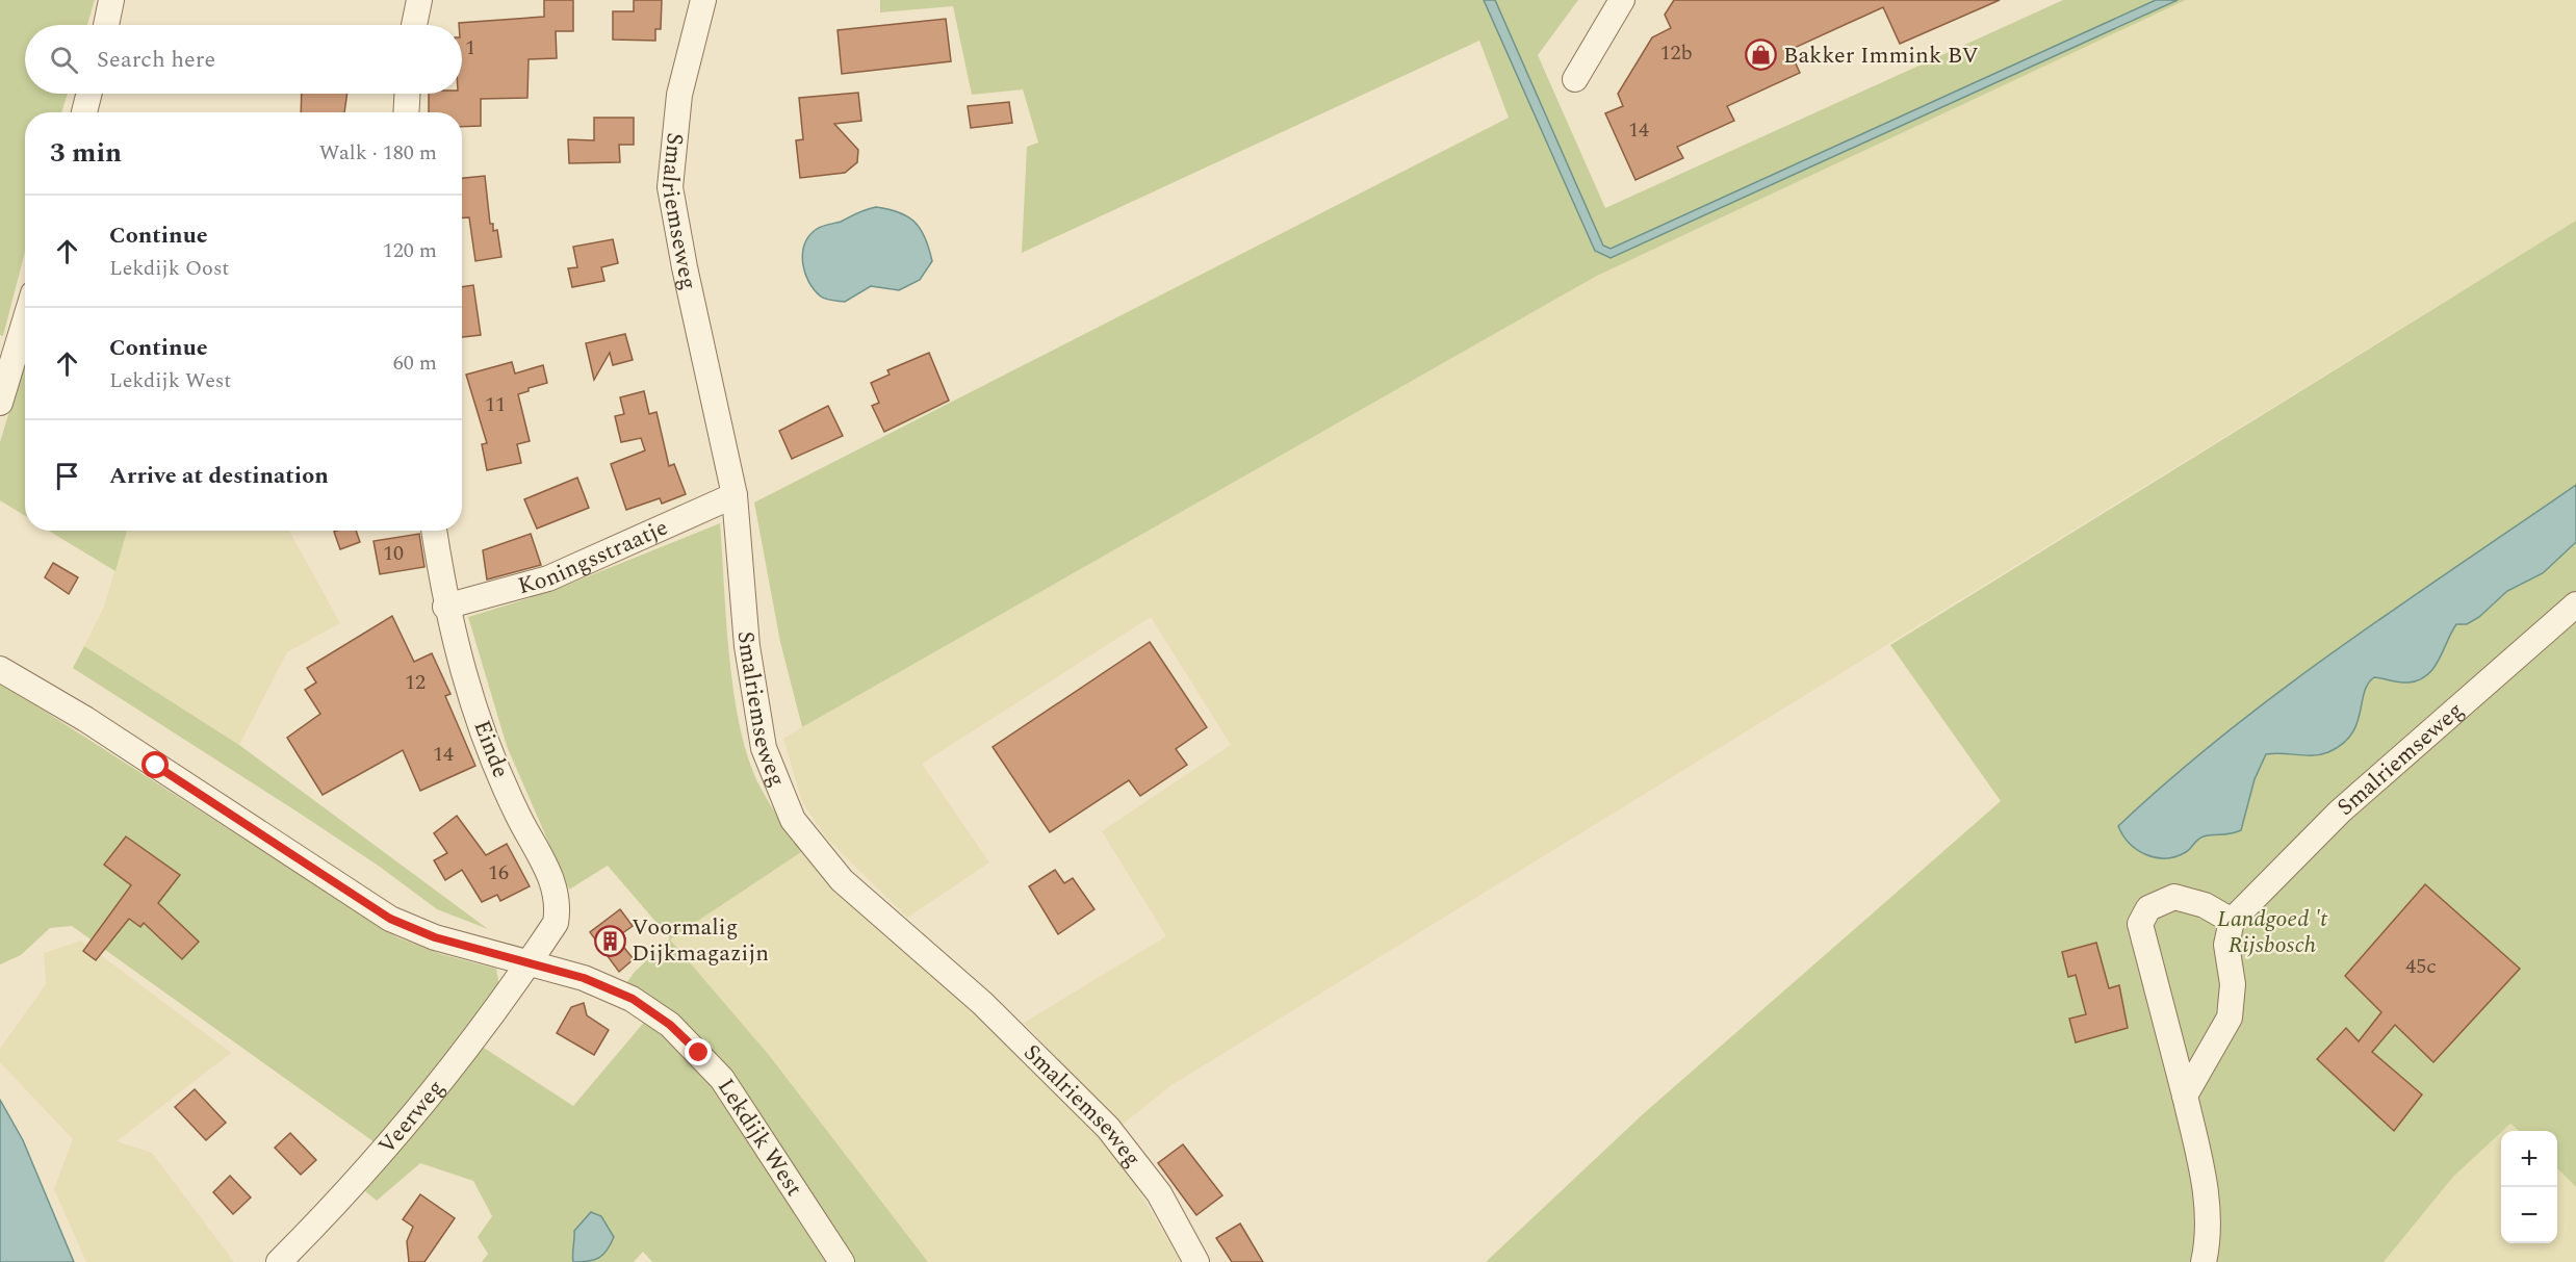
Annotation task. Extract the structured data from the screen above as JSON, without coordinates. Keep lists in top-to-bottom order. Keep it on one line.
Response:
{"streets":{"street":["Smalriemseweg","Koningsstraatje","Einde","Veerweg","Lekdijk West"]},"crossings":[["Smalriemseweg","Koningsstraatje"],["Koningsstraatje","Einde"],["Einde","Veerweg"],["Einde","Lekdijk West"],["Veerweg","Lekdijk West"]],"parks":["Landgoed 't Rijsbosch"],"places":{"shop":["Bakker Immink BV"],"building":["Voormalig Dijkmagazijn"]},"house_numbers":["1","12b","14","11","10","12","14","16","45c"],"page":{"search":"Search here","heading":["3 min","Walk · 180 m"],"list":[["Continue","Lekdijk Oost","120 m"],["Continue","Lekdijk West","60 m"],"Arrive at destination"],"map_buttons":["+","−"]}}
